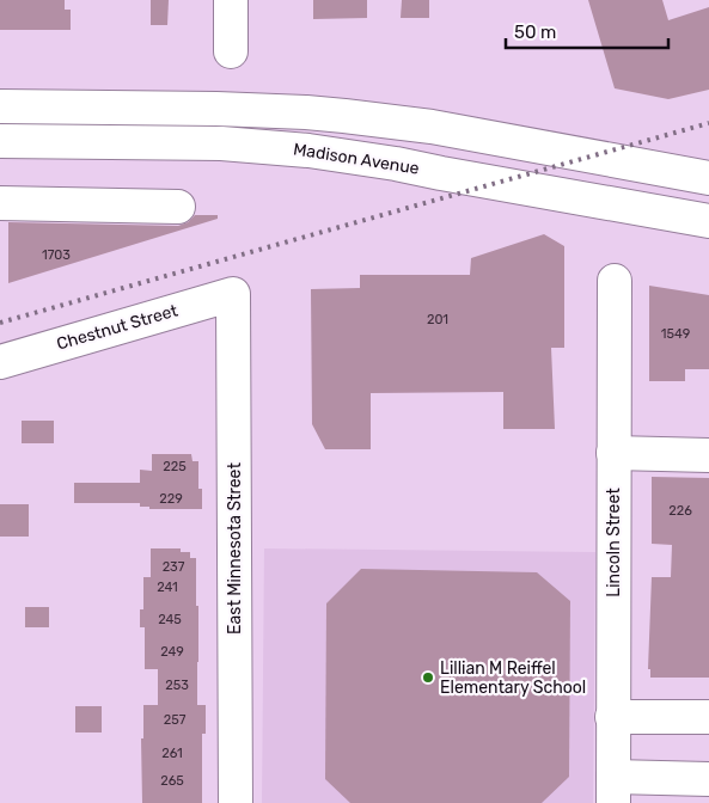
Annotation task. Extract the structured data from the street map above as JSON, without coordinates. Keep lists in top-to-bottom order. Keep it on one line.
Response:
{"streets":{"street":["Madison Avenue","Chestnut Street","Lincoln Street","East Minnesota Street"]},"crossings":[["Chestnut Street","East Minnesota Street"]],"places":["Lillian M Reiffel Elementary School"],"house_numbers":["1703","201","1549","225","229","226","237","241","245","249","253","257","261","265"],"scale_bar":"50 m"}
